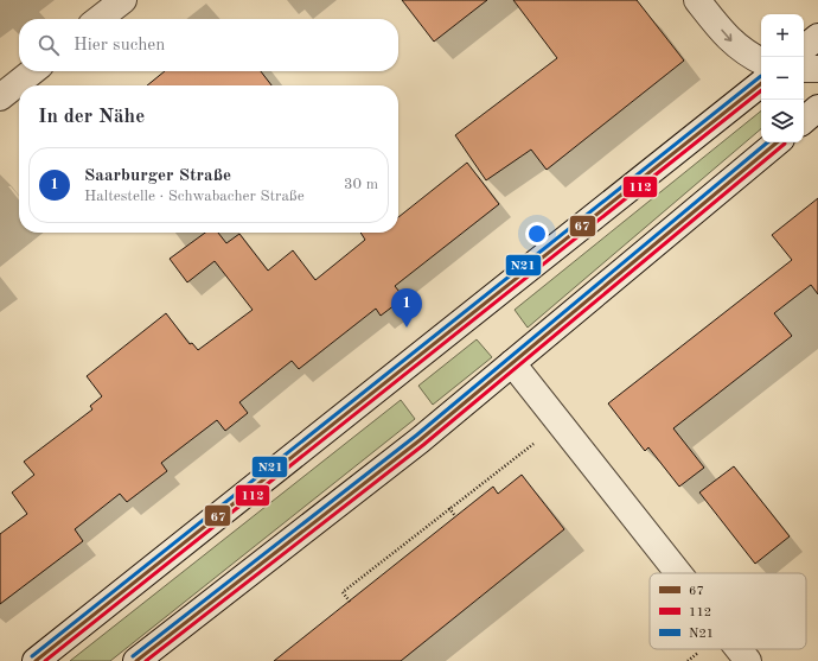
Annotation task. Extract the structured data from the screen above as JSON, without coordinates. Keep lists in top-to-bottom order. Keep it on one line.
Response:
{"lines":["transit line N21","transit line 67","transit line 112"],"legend":["67","112","N21"],"page":{"map_buttons":["+","−"],"search":"Hier suchen","heading":"In der Nähe","list":[{"mark":"1","name":"Saarburger Straße","note":"Haltestelle · Schwabacher Straße","value":"30 m"}],"pins":"1"}}
